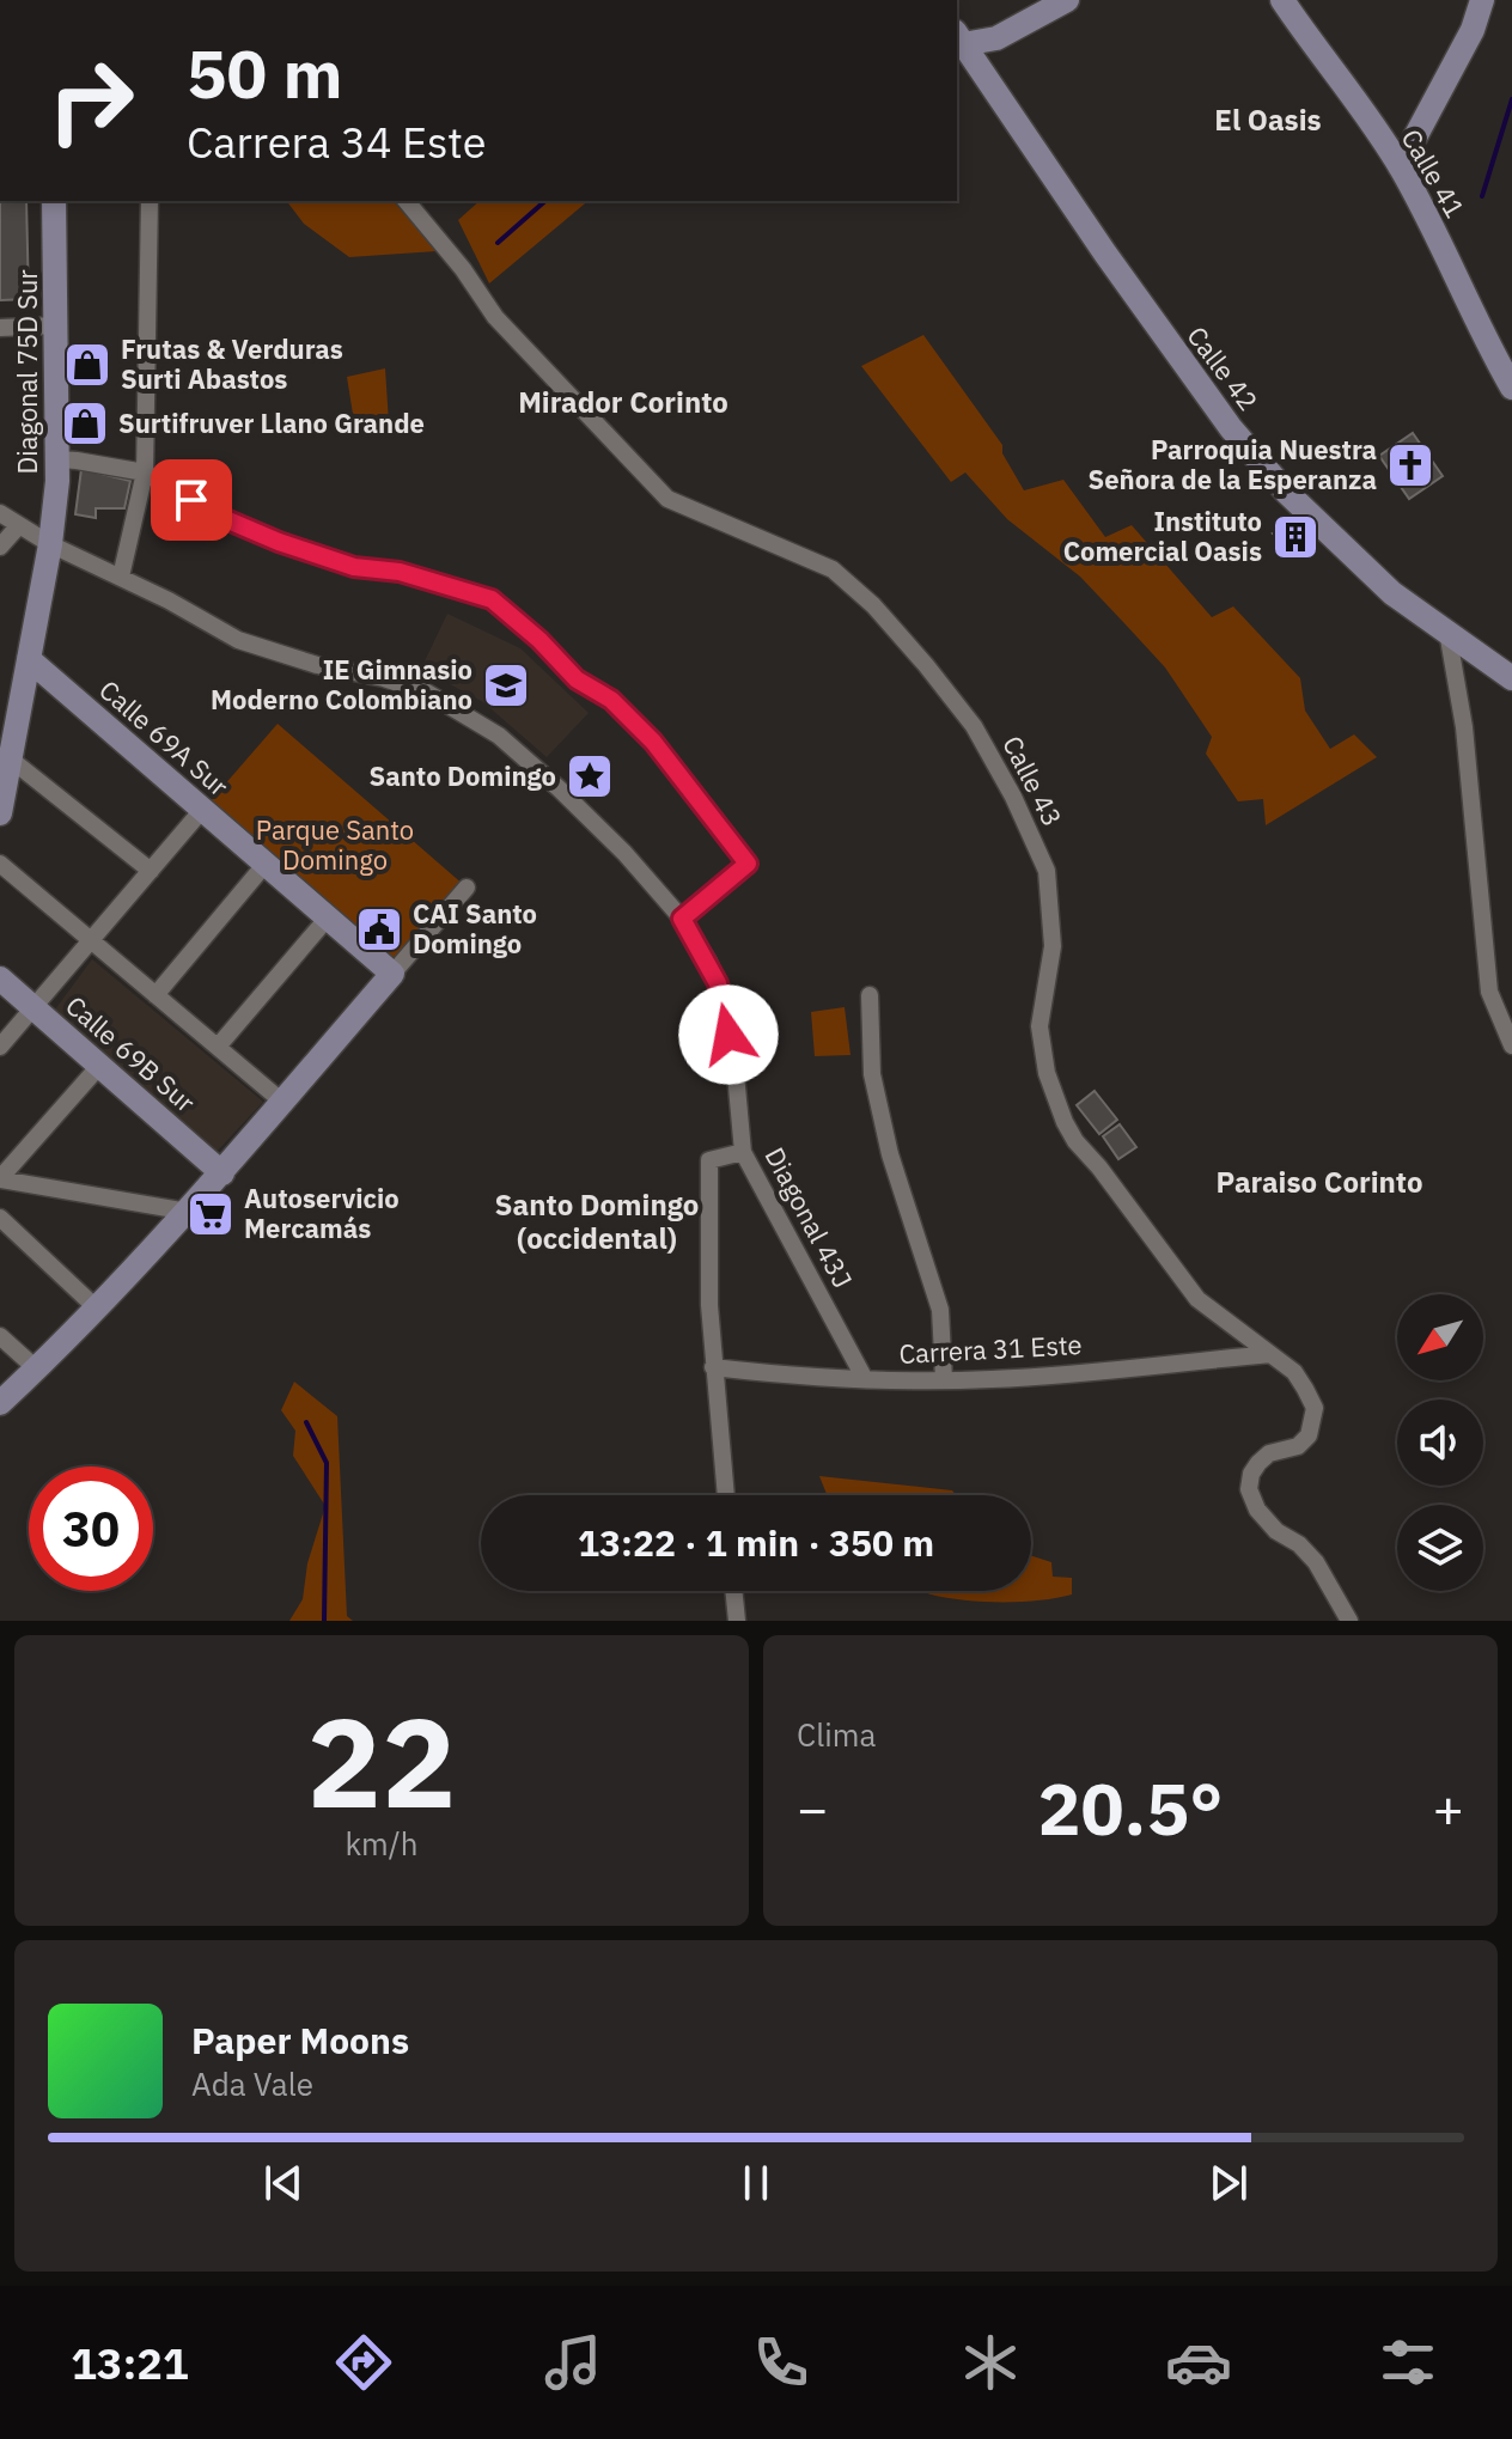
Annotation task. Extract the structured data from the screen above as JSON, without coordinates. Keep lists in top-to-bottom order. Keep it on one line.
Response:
{"streets":{"street":["Calle 41","Calle 42","Diagonal 75D Sur","Calle 69A Sur","Calle 43","Calle 69B Sur","Diagonal 43J","Carrera 31 Este"]},"crossings":[["Diagonal 75D Sur","Calle 69A Sur"],["Calle 43","Carrera 31 Este"],["Diagonal 43J","Carrera 31 Este"]],"districts":["El Oasis","Mirador Corinto","Paraiso Corinto","Santo Domingo (occidental)"],"parks":["Parque Santo Domingo"],"places":{"shop":["Frutas & Verduras Surti Abastos","Surtifruver Llano Grande"],"church":["Parroquia Nuestra Señora de la Esperanza"],"building":["Instituto Comercial Oasis"],"school or university":["IE Gimnasio Moderno Colombiano"],"place":["Santo Domingo"],"public building":["CAI Santo Domingo"],"supermarket":["Autoservicio Mercamás"]},"north":"bottom left","page":{"turn":["50 m","Carrera 34 Este"],"limit":"30","trip":"13:22 · 1 min · 350 m","tile":[["22","km/h"],"Clima"],"heat":["−","20.5°","+"],"song":["Paper Moons","Ada Vale"],"tabs":"13:21"}}
